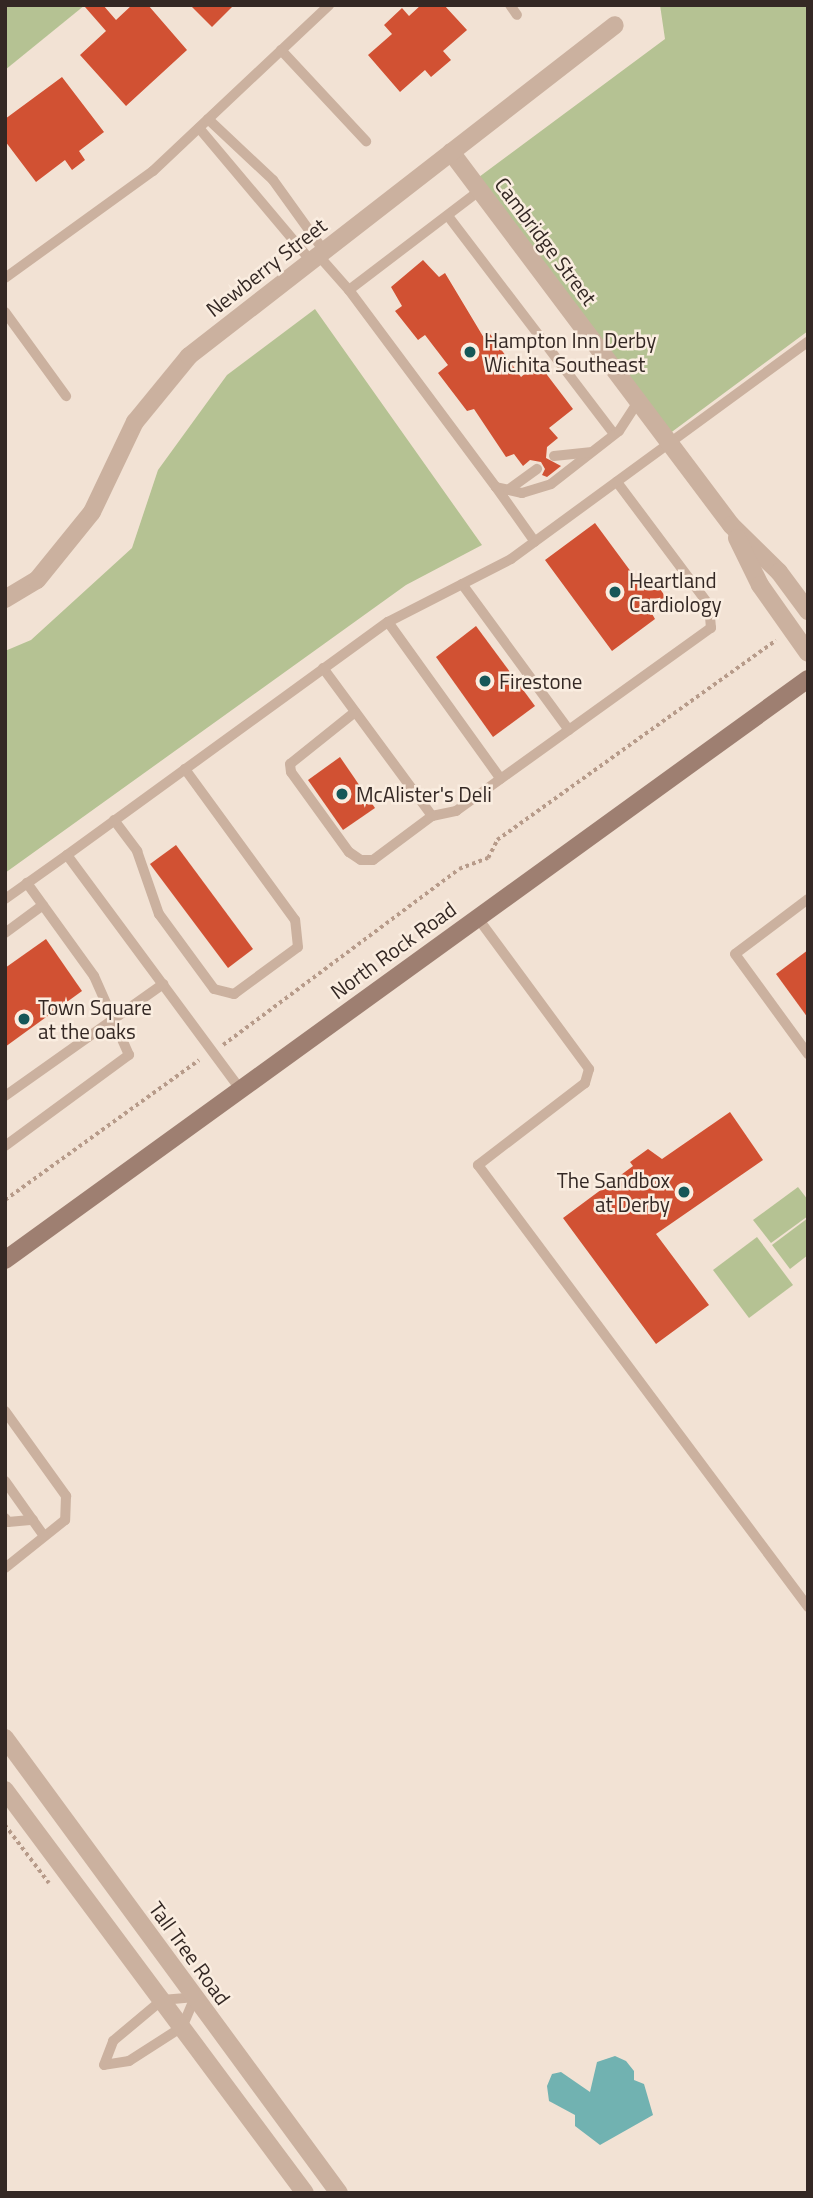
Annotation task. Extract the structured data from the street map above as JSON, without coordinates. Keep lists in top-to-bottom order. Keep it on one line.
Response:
{"streets":{"main road":["North Rock Road"],"street":["Cambridge Street","Newberry Street","Tall Tree Road"]},"crossings":[["Cambridge Street","Newberry Street"]],"places":["Hampton Inn Derby Wichita Southeast","Heartland Cardiology","Firestone","McAlister's Deli","Town Square at the oaks","The Sandbox at Derby"]}
